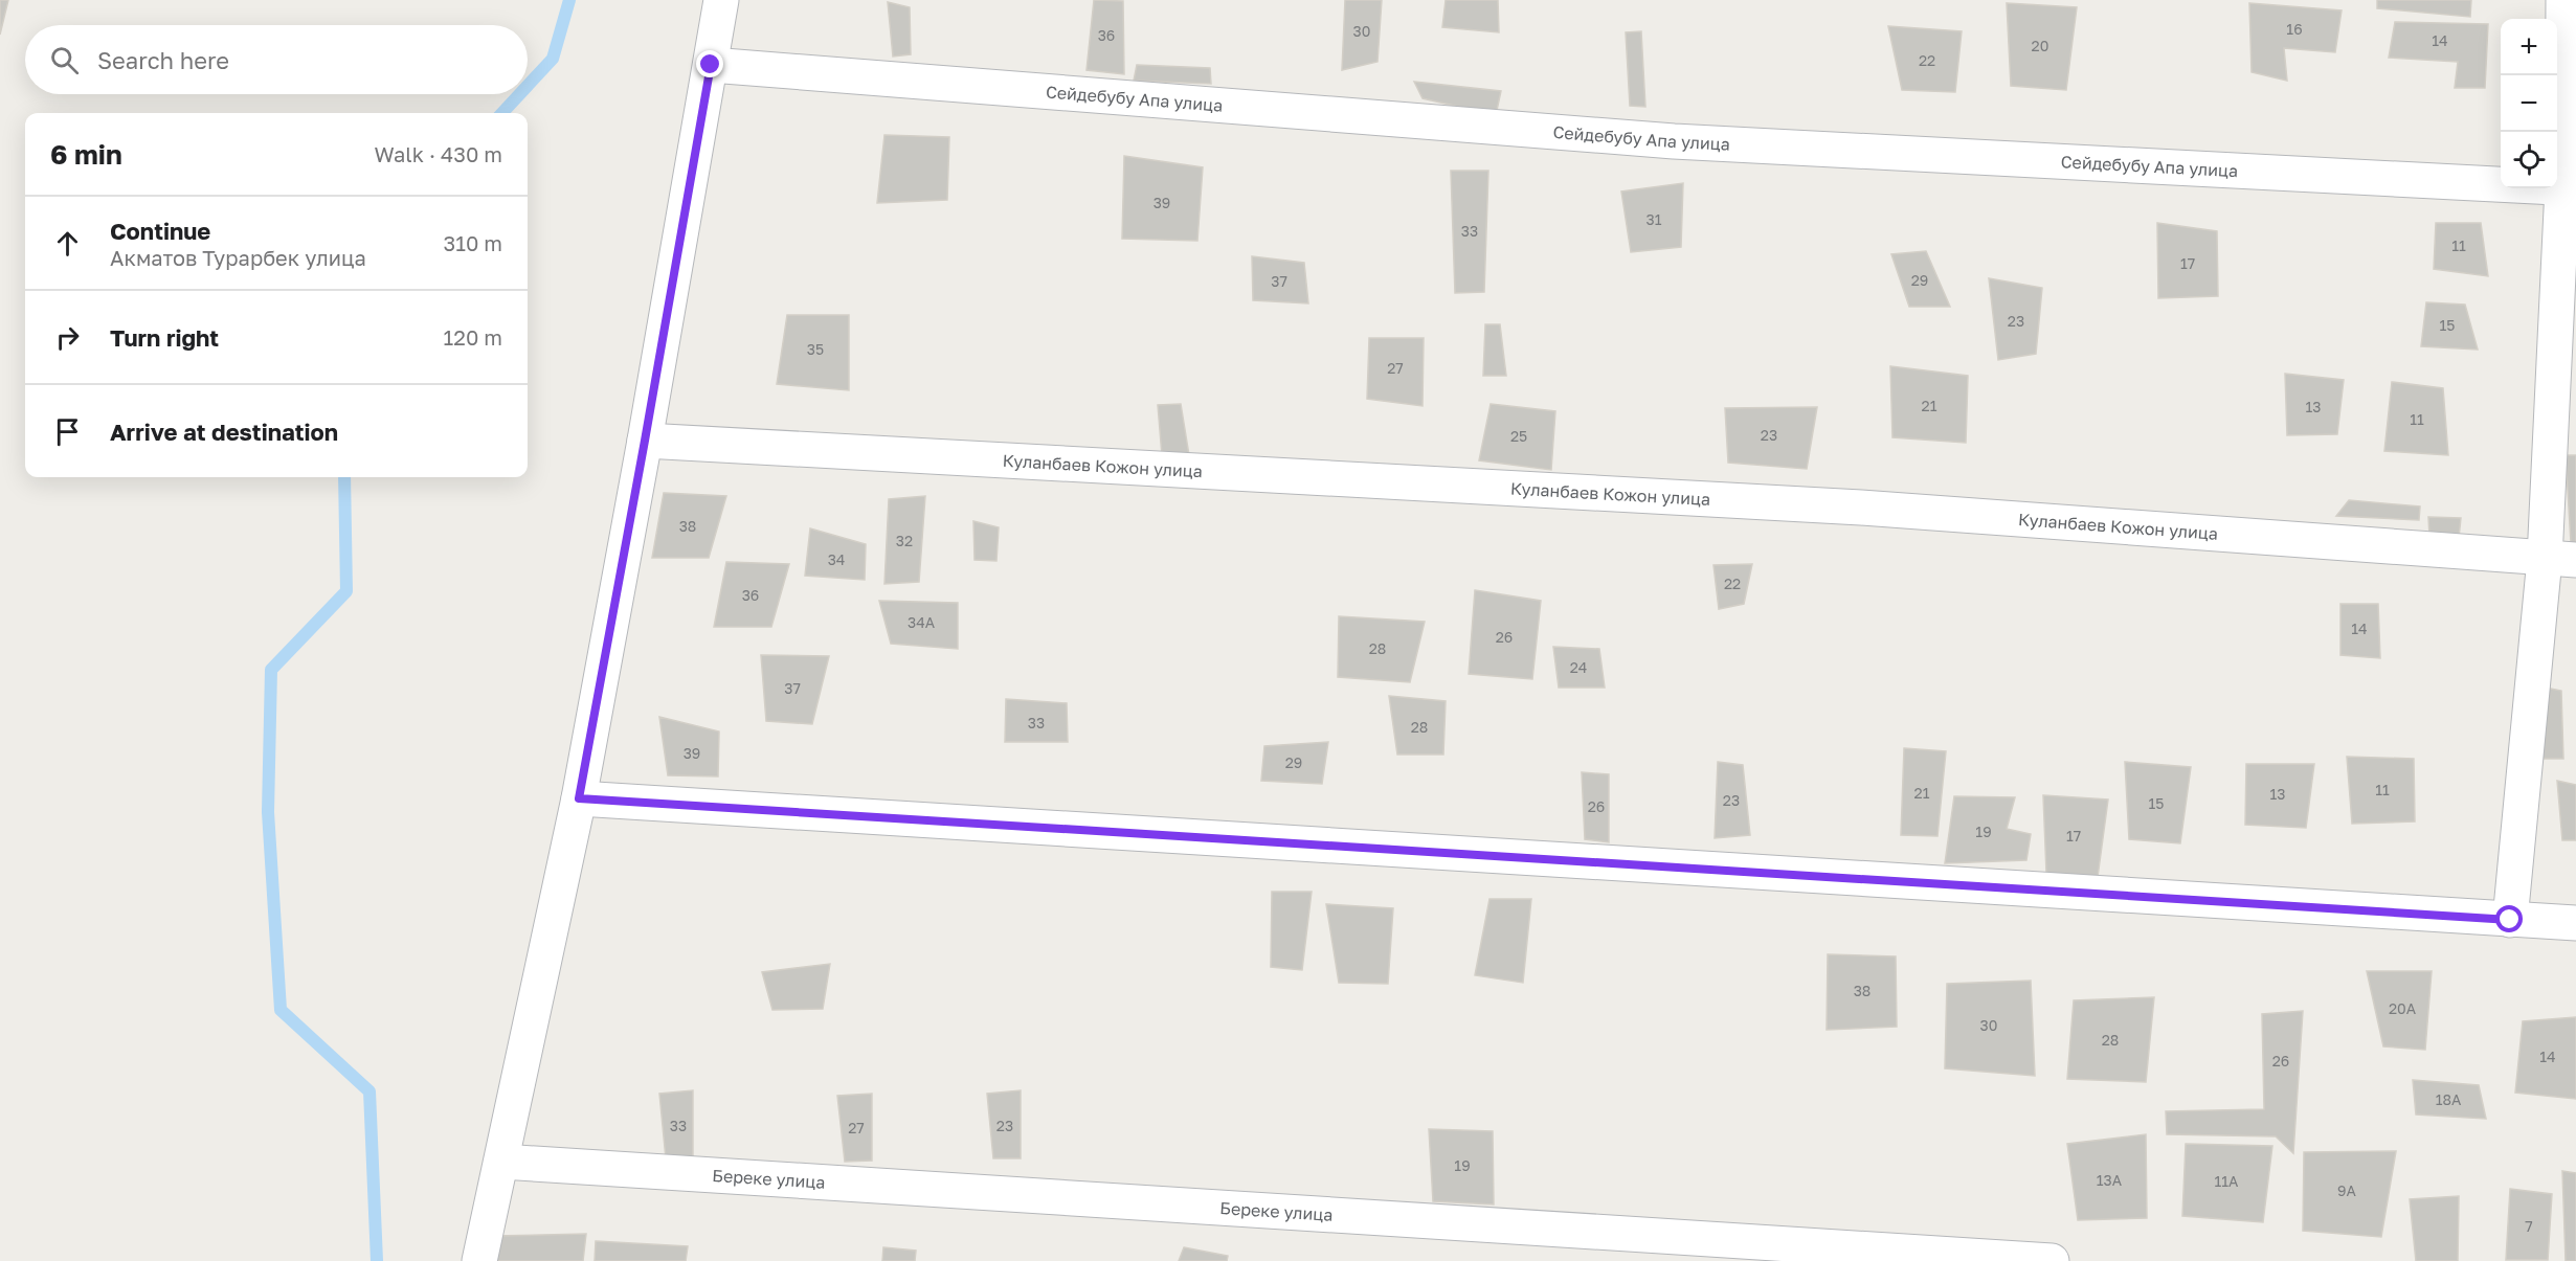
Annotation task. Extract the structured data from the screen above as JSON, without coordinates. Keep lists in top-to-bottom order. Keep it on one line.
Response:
{"streets":{"street":["Сейдебубу Апа улица","Куланбаев Кожон улица","Береке улица"]},"house_numbers":["16","30","36","14","20","22","39","31","33","11","17","29","37","23","15","35","27","21","13","11","23","25","38","32","34","22","36","34А","14","26","28","24","37","33","28","39","29","11","21","13","23","15","26","19","17","38","20А","30","28","14","26","18А","33","23","27","19","13А","11А","9А","7"],"page":{"map_buttons":["+","−"],"search":"Search here","heading":["6 min","Walk · 430 m"],"list":[["Continue","Акматов Турарбек улица","310 m"],["Turn right","120 m"],"Arrive at destination"]}}
